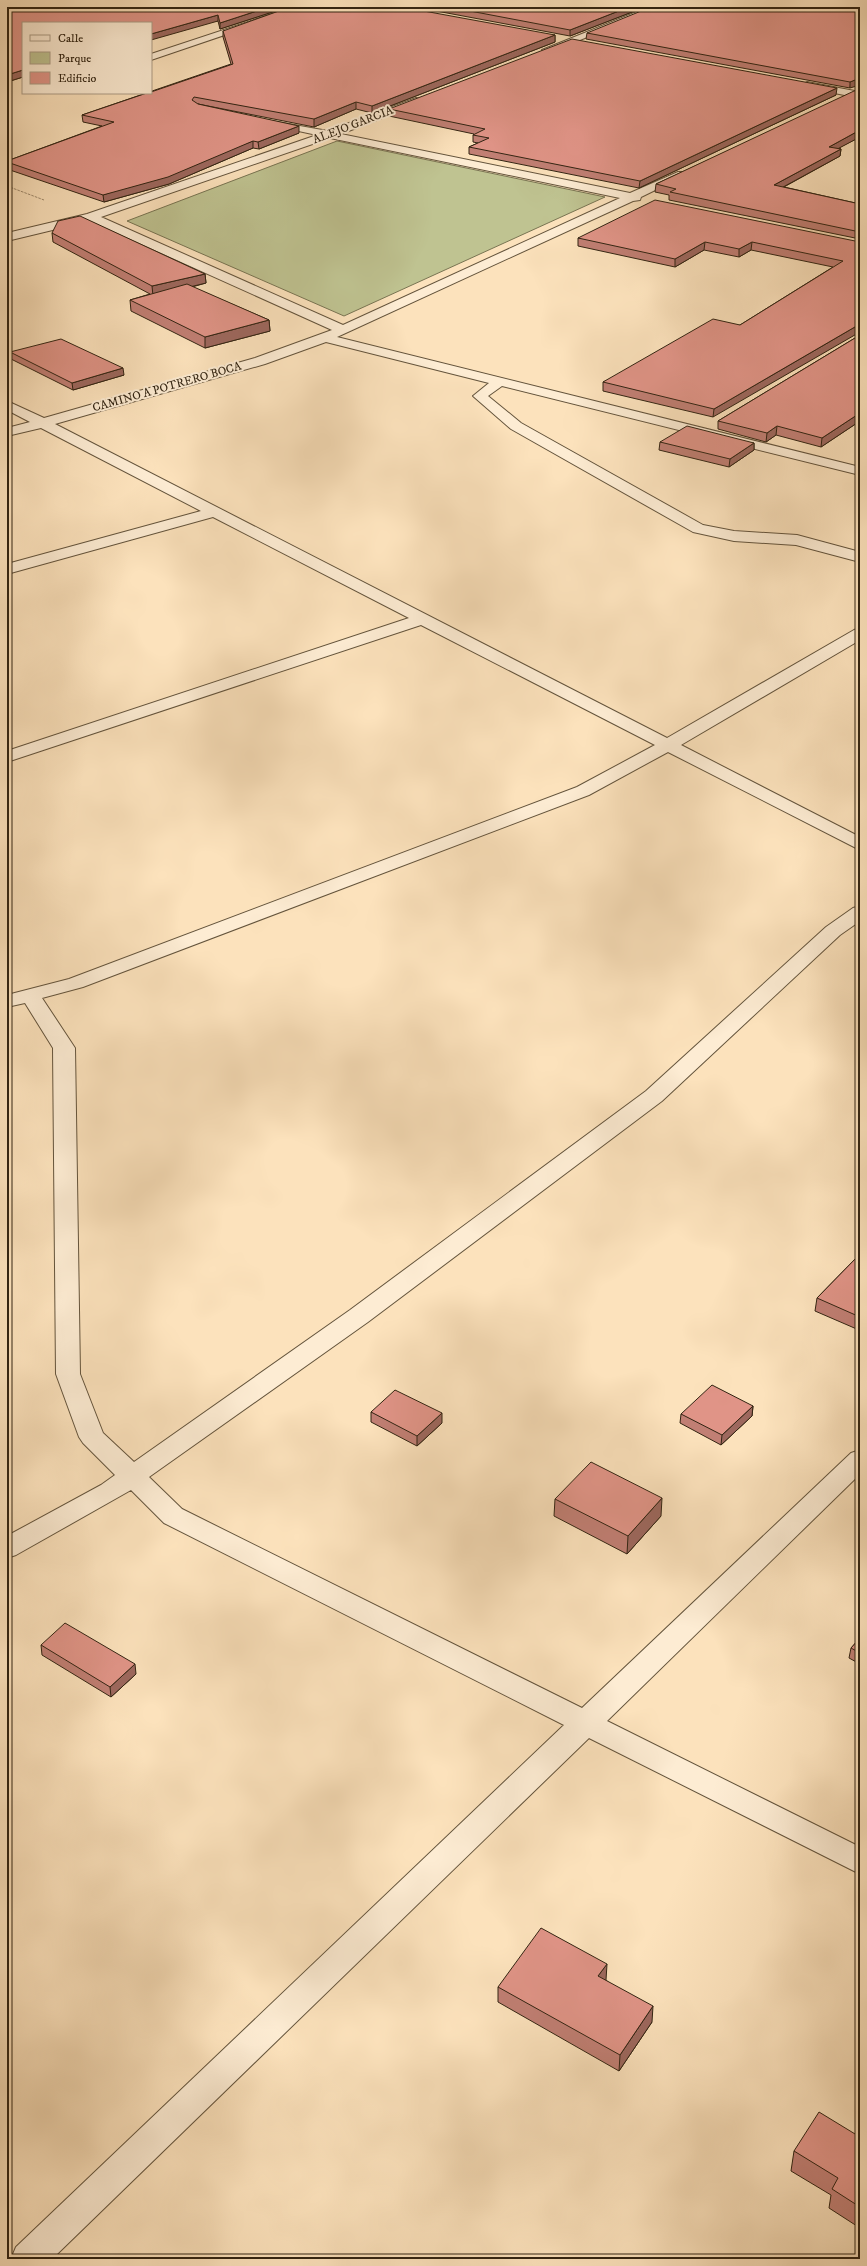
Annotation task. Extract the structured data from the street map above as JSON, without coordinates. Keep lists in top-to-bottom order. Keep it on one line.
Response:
{"streets":{"street":["ALEJO GARCIA","CAMINO A POTRERO BOCA"]},"legend":["Calle","Parque","Edificio"]}
